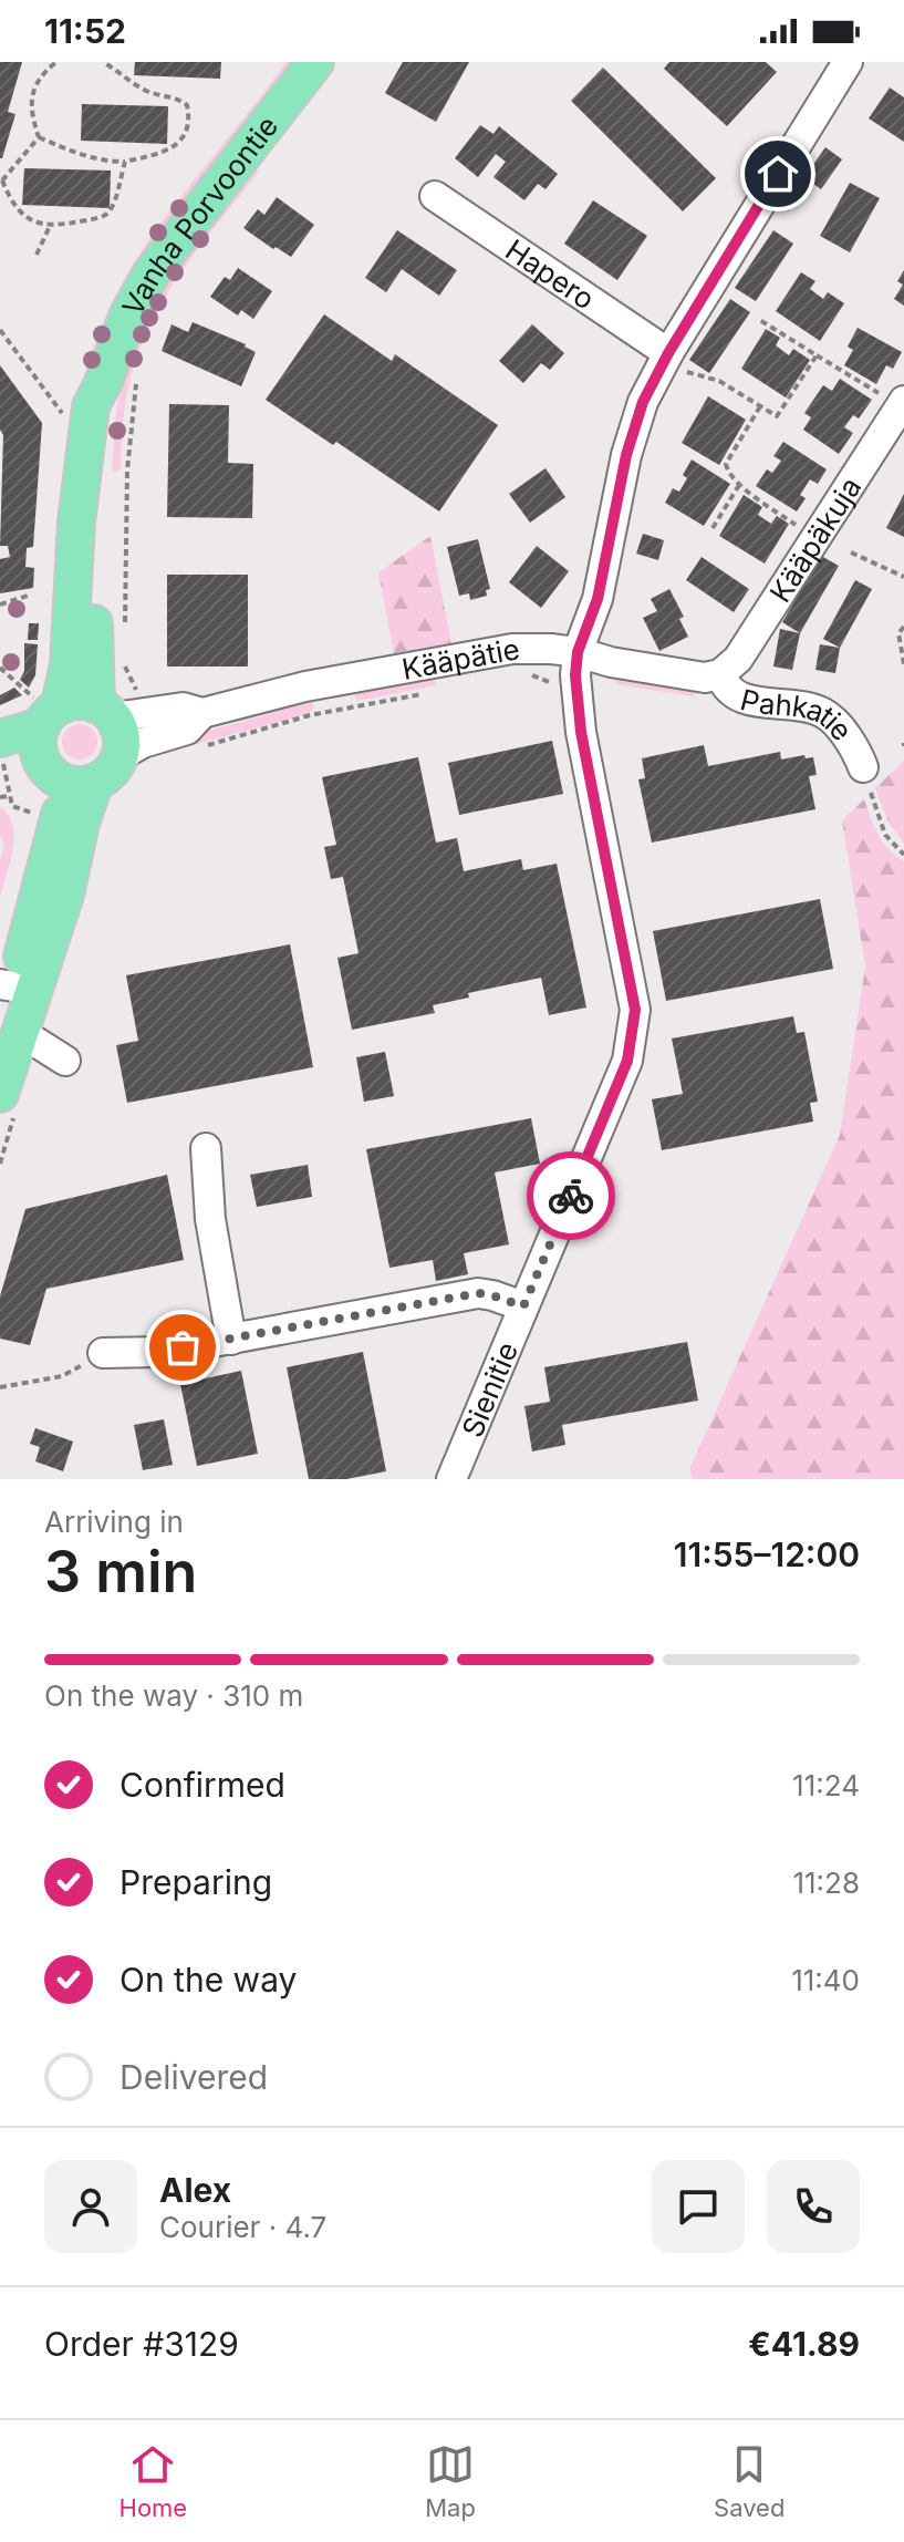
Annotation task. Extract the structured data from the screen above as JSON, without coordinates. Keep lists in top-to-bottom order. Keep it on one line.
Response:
{"streets":{"main road":["Vanha Porvoontie"],"street":["Hapero","Kääpäkuja","Kääpätie","Pahkatie","Sienitie"]},"crossings":[["Vanha Porvoontie","Kääpätie"],["Hapero","Sienitie"],["Kääpäkuja","Kääpätie"],["Kääpäkuja","Pahkatie"],["Kääpätie","Pahkatie"],["Kääpätie","Sienitie"]],"page":{"status":"11:52","heading":["3 min","Arriving in","11:55–12:00"],"panel":["Alex","Courier · 4.7","Order #3129","€41.89"],"bar":"On the way · 310 m","list":[["Confirmed","11:24"],["Preparing","11:28"],["On the way","11:40"],"Delivered"],"tabs":["Home","Map","Saved"]}}
